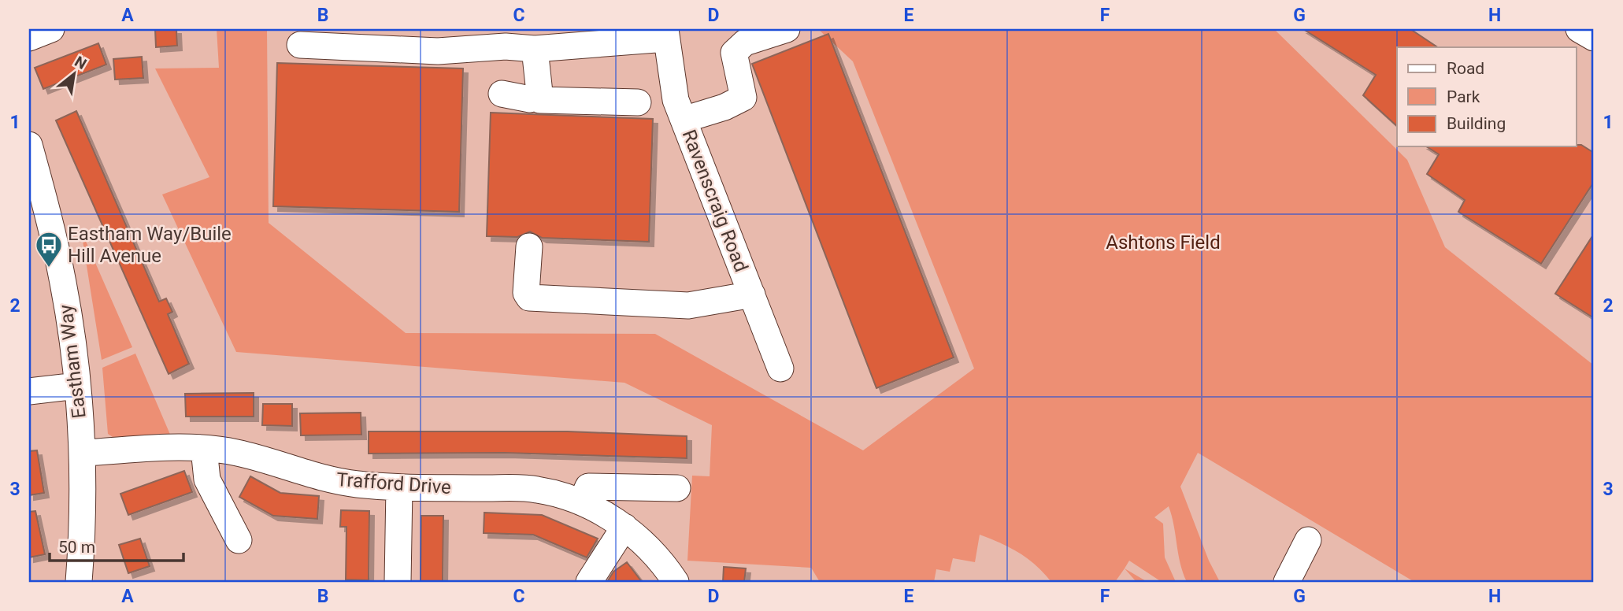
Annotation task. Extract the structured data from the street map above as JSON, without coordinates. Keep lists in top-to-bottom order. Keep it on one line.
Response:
{"streets":{"street":["Ravenscraig Road","Eastham Way","Trafford Drive"]},"crossings":[["Eastham Way","Trafford Drive"]],"parks":["Ashtons Field"],"places":{"bus stop":["Eastham Way/Buile Hill Avenue"]},"legend":["Road","Park","Building"],"scale_bar":"50 m","north":"top right","grid":{"columns":["A","B","C","D","E","F","G","H"],"rows":["1","2","3"]}}
